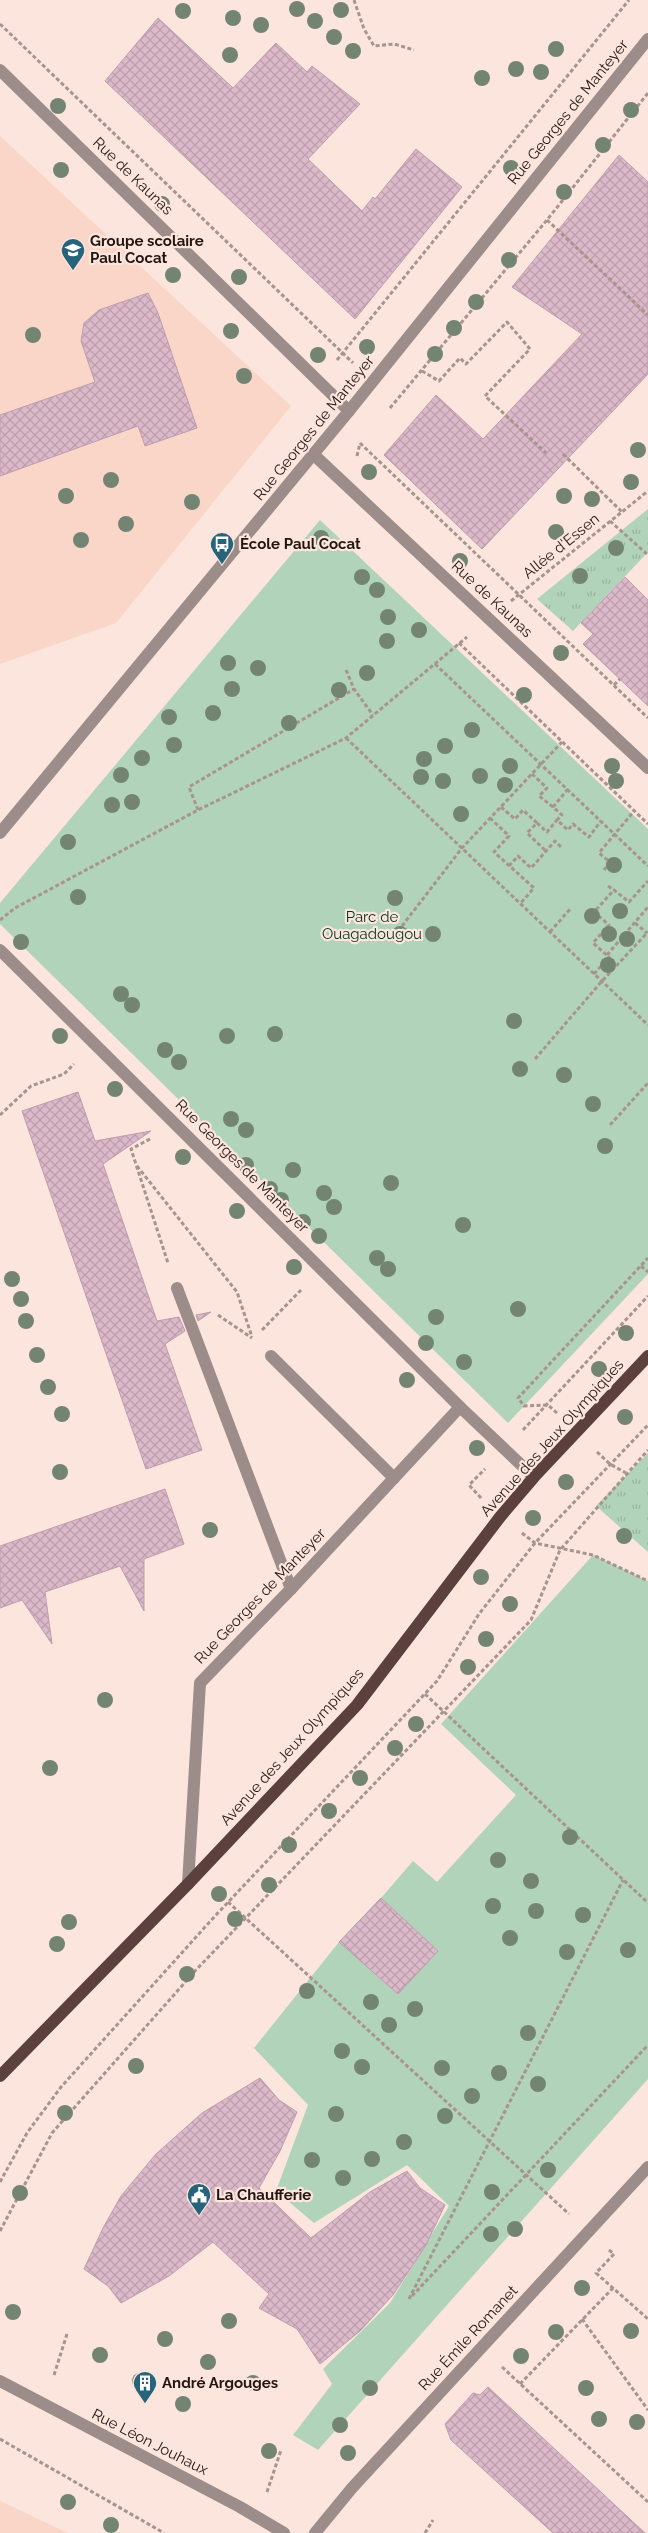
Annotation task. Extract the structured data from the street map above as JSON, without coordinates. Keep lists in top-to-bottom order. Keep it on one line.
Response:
{"streets":{"main road":["Avenue des Jeux Olympiques"],"street":["Rue Georges de Manteyer","Rue de Kaunas","Rue Émile Romanet","Rue Léon Jouhaux"],"path":["Allée d'Essen"]},"crossings":[["Rue Georges de Manteyer","Rue de Kaunas"],["Rue Georges de Manteyer","Avenue des Jeux Olympiques"],["Rue de Kaunas","Allée d'Essen"]],"parks":["Parc de Ouagadougou"],"places":{"school or university":["Groupe scolaire Paul Cocat"],"bus stop":["École Paul Cocat"],"public building":["La Chaufferie"],"building":["André Argouges"]}}
